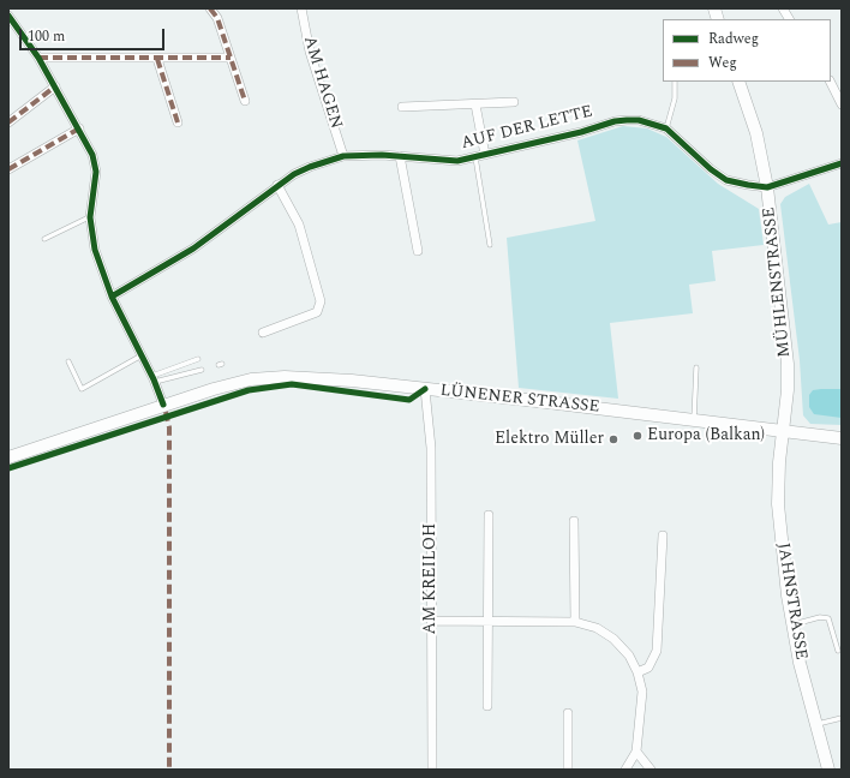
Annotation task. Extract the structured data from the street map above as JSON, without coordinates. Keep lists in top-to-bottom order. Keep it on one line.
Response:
{"streets":{"main road":["MÜHLENSTRASSE","LÜNENER STRASSE","JAHNSTRASSE"],"street":["AM HAGEN","AUF DER LETTE","AM KREILOH"]},"crossings":[["AM HAGEN","AUF DER LETTE"],["AUF DER LETTE","MÜHLENSTRASSE"],["MÜHLENSTRASSE","LÜNENER STRASSE"],["MÜHLENSTRASSE","JAHNSTRASSE"],["LÜNENER STRASSE","AM KREILOH"],["LÜNENER STRASSE","JAHNSTRASSE"]],"places":["Europa (Balkan)","Elektro Müller"],"legend":["Radweg","Weg"],"scale_bar":"100 m"}
